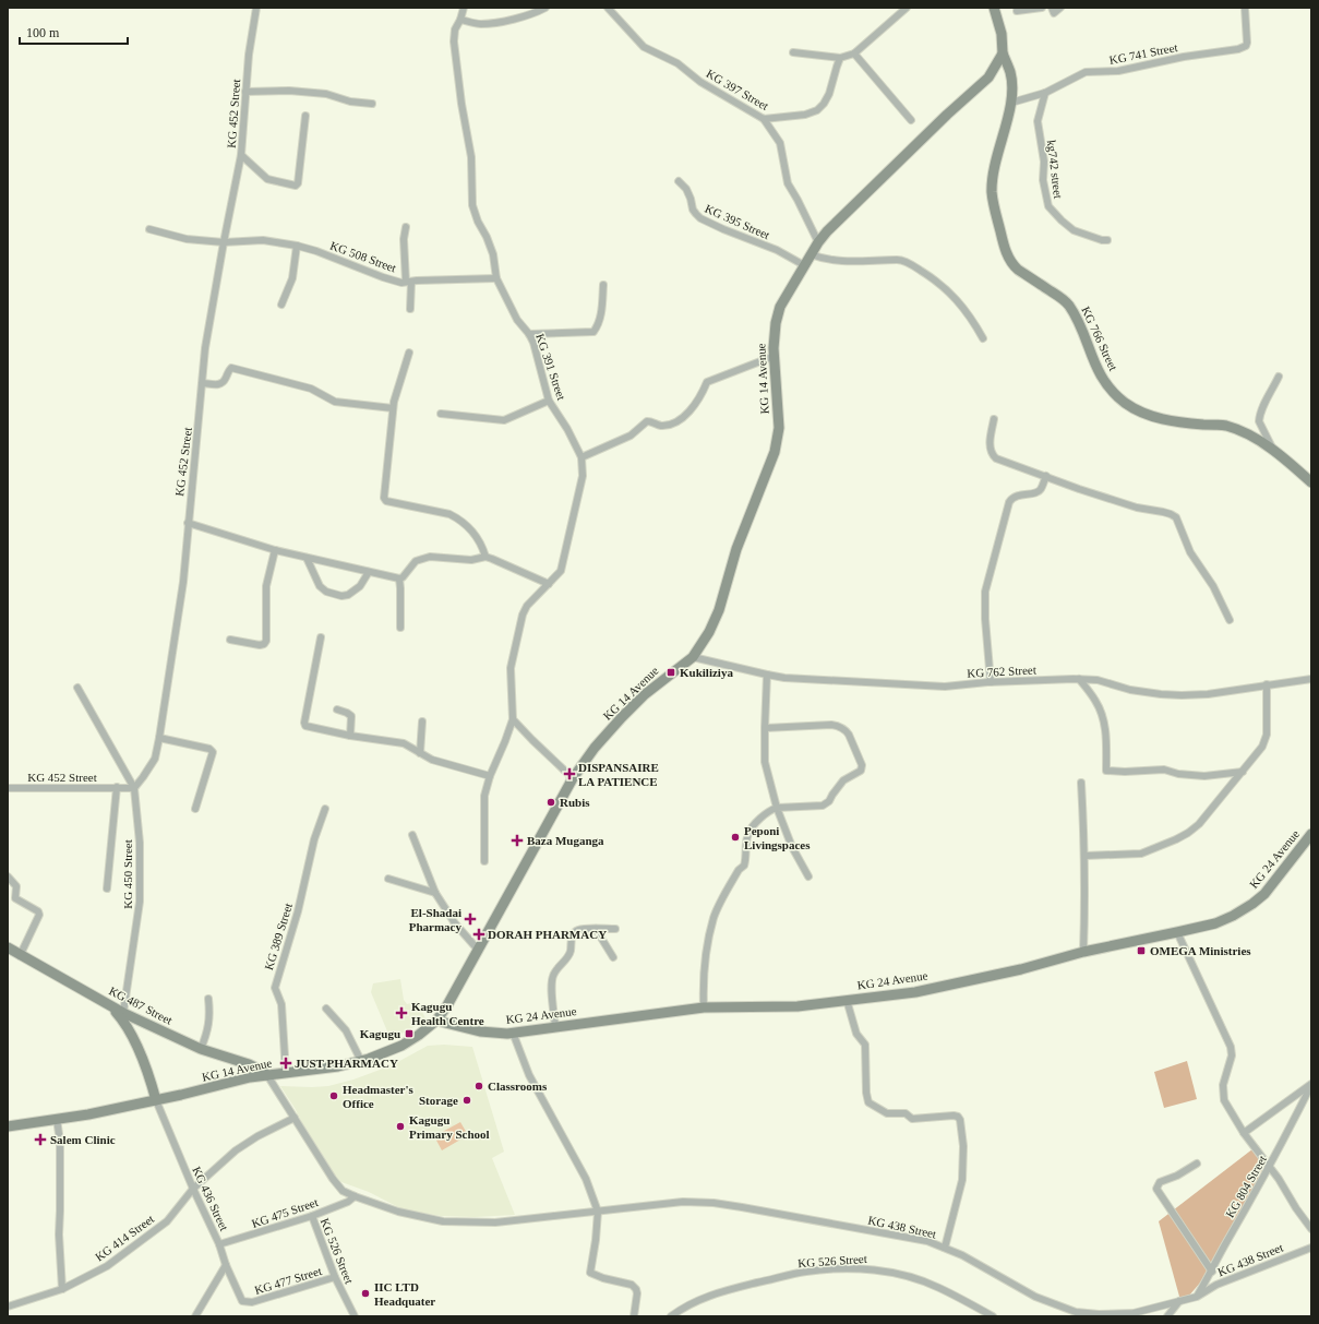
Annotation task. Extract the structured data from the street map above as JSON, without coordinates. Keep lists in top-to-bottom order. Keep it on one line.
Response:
{"streets":{"main road":["KG 766 Street","KG 14 Avenue","KG 24 Avenue","KG 487 Street"],"street":["KG 741 Street","KG 397 Street","KG 452 Street","kg742 street","KG 395 Street","KG 508 Street","KG 391 Street","KG 762 Street","KG 450 Street","KG 389 Street","KG 804 Street","KG 436 Street","KG 475 Street","KG 438 Street","KG 414 Street","KG 526 Street","KG 477 Street"]},"crossings":[["KG 741 Street","kg742 street"],["KG 741 Street","KG 766 Street"],["KG 452 Street","KG 508 Street"],["KG 452 Street","KG 450 Street"],["KG 395 Street","KG 14 Avenue"],["KG 508 Street","KG 391 Street"],["KG 766 Street","KG 14 Avenue"],["KG 14 Avenue","KG 762 Street"],["KG 14 Avenue","KG 24 Avenue"],["KG 14 Avenue","KG 389 Street"],["KG 14 Avenue","KG 487 Street"],["KG 14 Avenue","KG 436 Street"],["KG 14 Avenue","KG 438 Street"],["KG 450 Street","KG 487 Street"],["KG 487 Street","KG 438 Street"],["KG 804 Street","KG 438 Street"],["KG 436 Street","KG 475 Street"],["KG 436 Street","KG 414 Street"],["KG 436 Street","KG 477 Street"],["KG 475 Street","KG 438 Street"],["KG 475 Street","KG 526 Street"],["KG 438 Street","KG 414 Street"],["KG 526 Street","KG 477 Street"]],"places":{"transit":["Kukiliziya","OMEGA Ministries","Kagugu"],"health":["DISPANSAIRE LA PATIENCE","Baza Muganga","El-Shadai Pharmacy","DORAH PHARMACY","Kagugu Health Centre","JUST PHARMACY","Salem Clinic"],"other":["Rubis","Peponi Livingspaces","Classrooms","Headmaster's Office","Storage","Kagugu Primary School","IIC LTD Headquater"]},"scale_bar":"100 m"}
